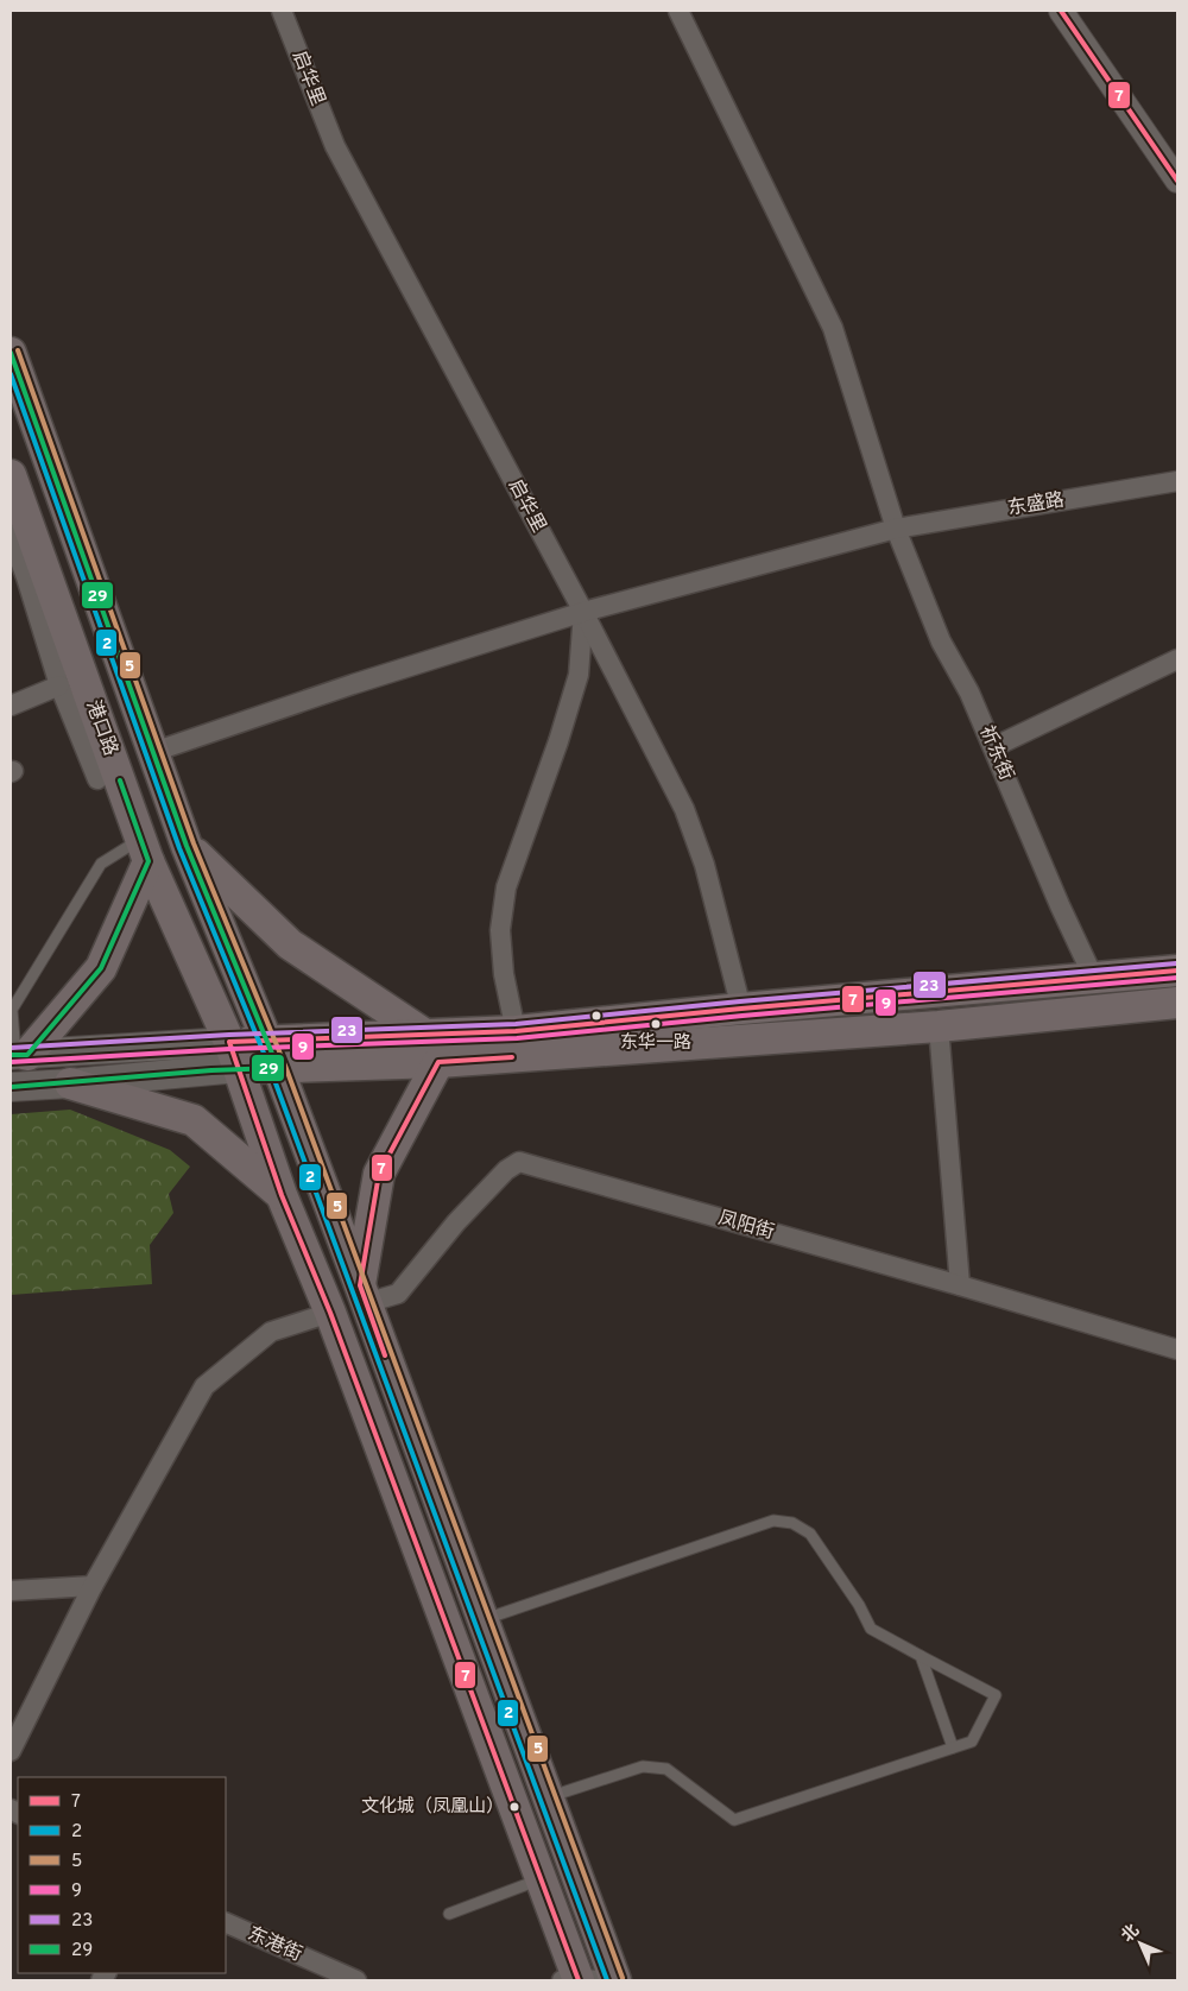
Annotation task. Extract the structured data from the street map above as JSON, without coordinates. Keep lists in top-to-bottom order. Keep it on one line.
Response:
{"streets":{"main road":["港口路"],"street":["启华里","东盛路","祈东街","凤阳街","东港街"]},"crossings":[["启华里","东盛路"],["东盛路","祈东街"]],"places":["东华一路","文化城（凤凰山）"],"lines":["transit line 7","transit line 5","transit line 29","transit line 2","transit line 23","transit line 9"],"legend":["7","2","5","9","23","29"],"north":"top left"}
